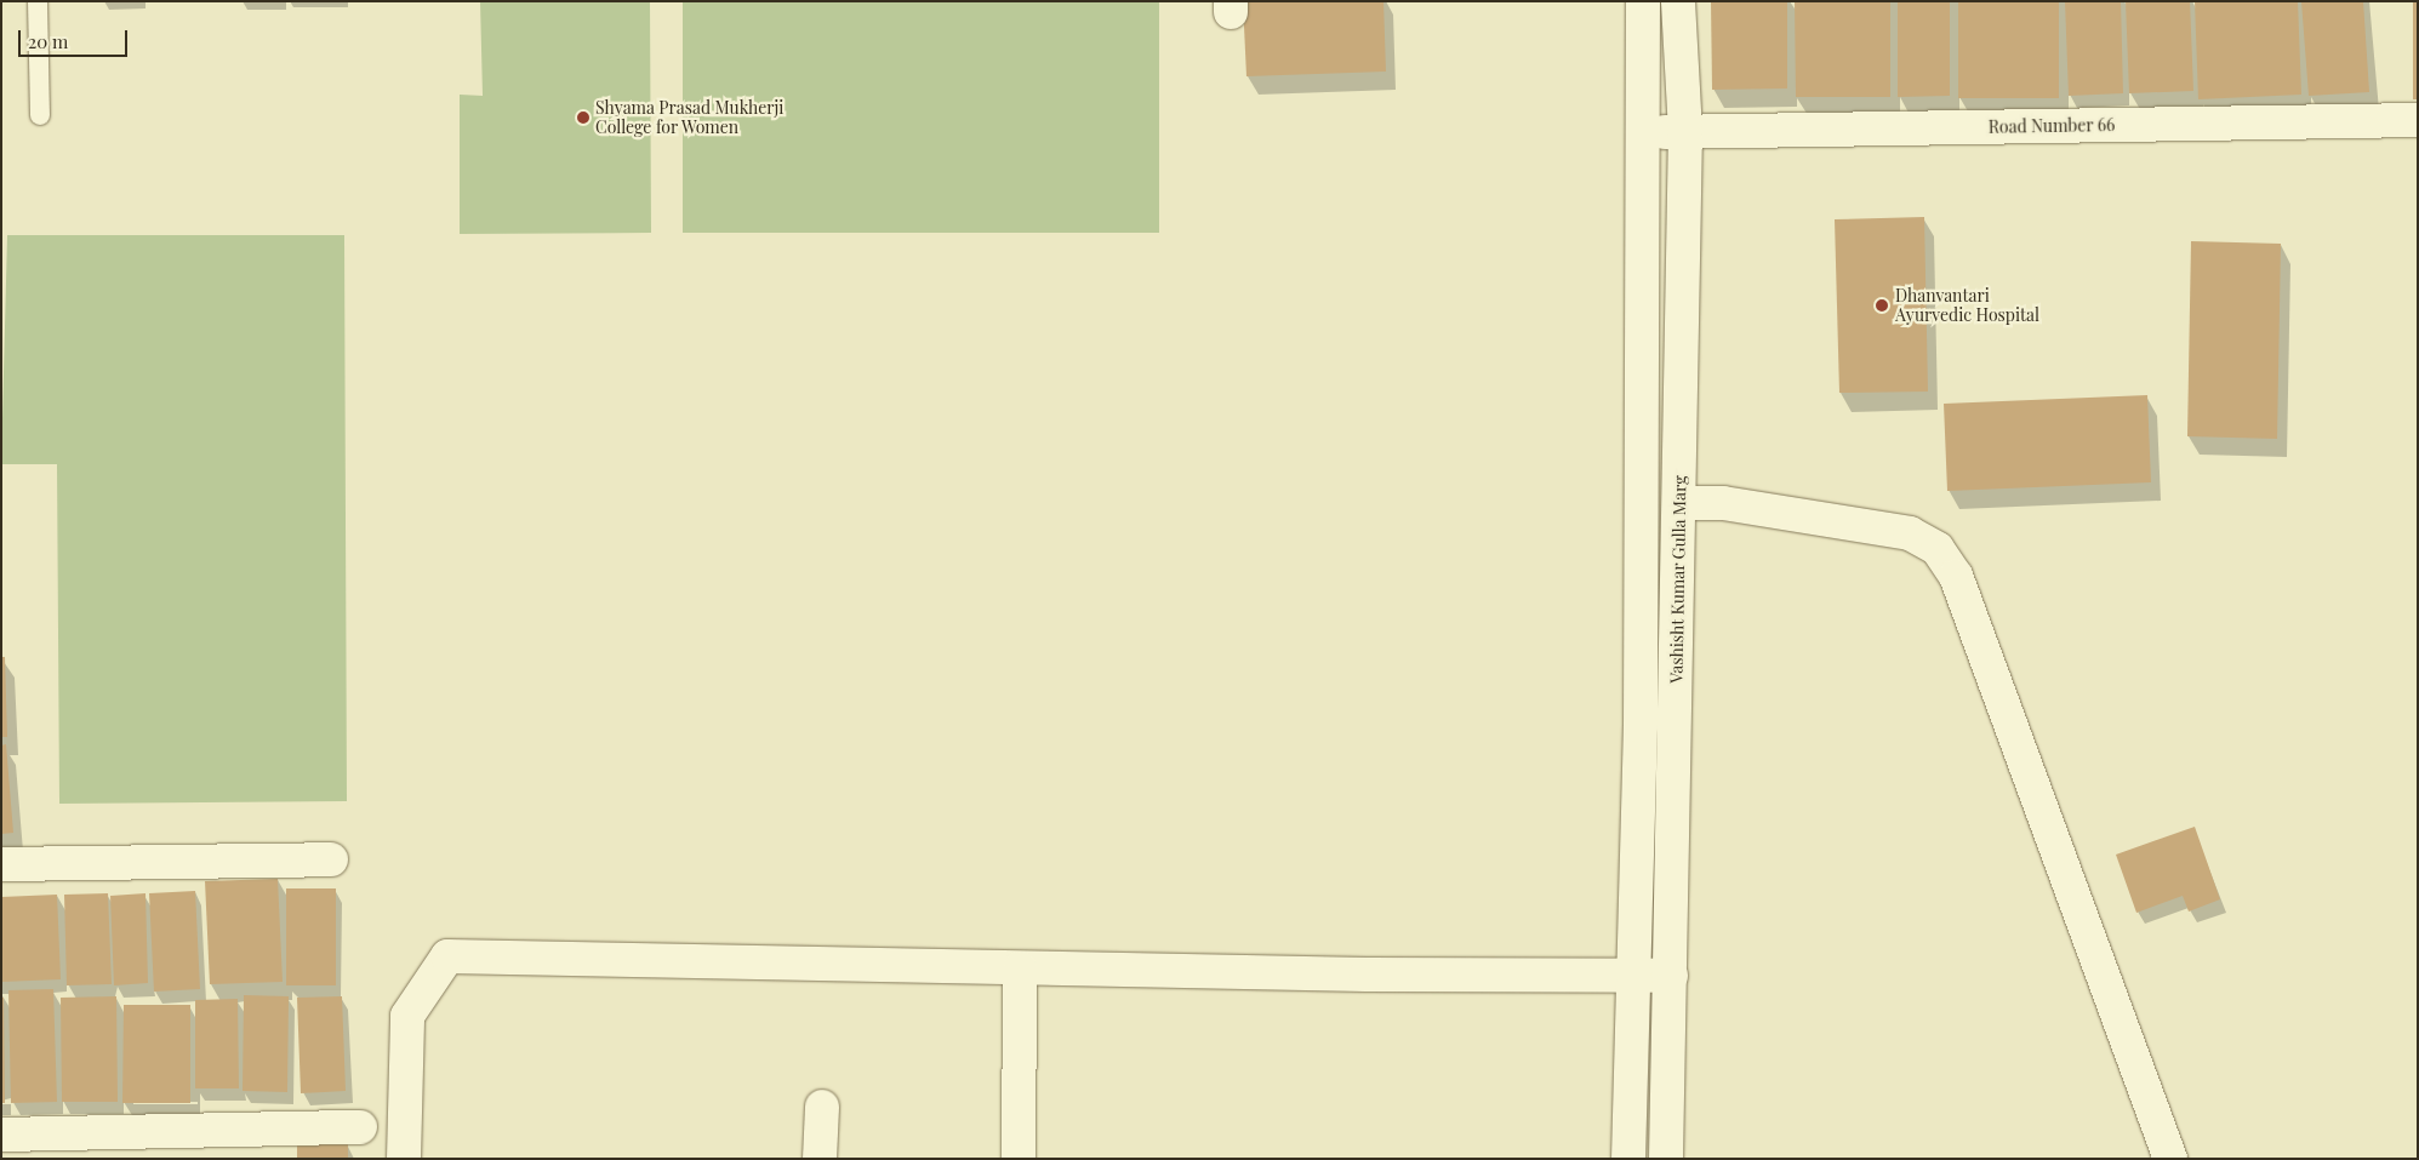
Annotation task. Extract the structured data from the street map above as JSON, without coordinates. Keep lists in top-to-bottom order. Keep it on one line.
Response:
{"streets":{"street":["Road Number 66","Vashisht Kumar Gulla Marg"]},"crossings":[["Road Number 66","Vashisht Kumar Gulla Marg"]],"places":["Shyama Prasad Mukherji College for Women","Dhanvantari Ayurvedic Hospital"],"scale_bar":"20 m"}
